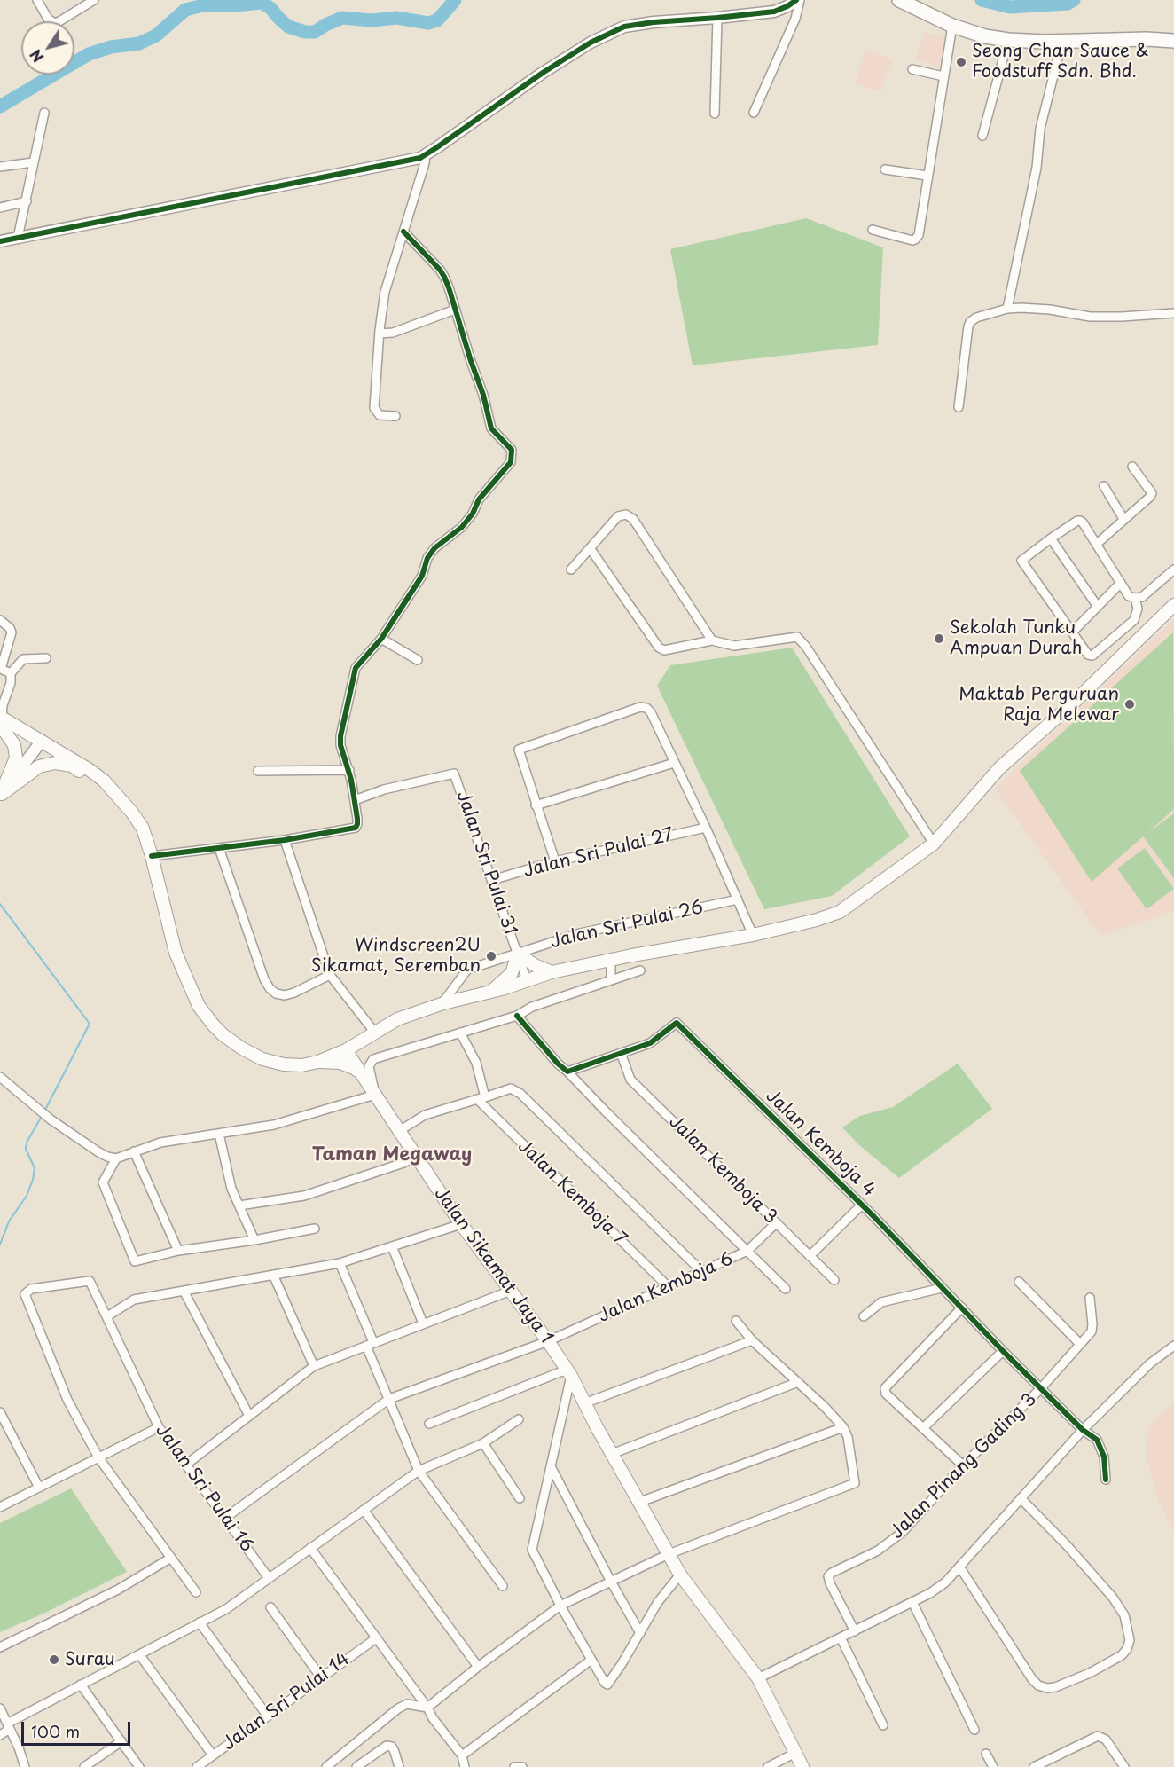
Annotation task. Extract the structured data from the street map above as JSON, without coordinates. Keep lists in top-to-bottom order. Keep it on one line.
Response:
{"streets":{"main road":["Jalan Sikamat Jaya 1"],"street":["Jalan Sri Pulai 27","Jalan Sri Pulai 31","Jalan Sri Pulai 26","Jalan Kemboja 4","Jalan Kemboja 3","Jalan Kemboja 7","Jalan Kemboja 6","Jalan Pinang Gading 3","Jalan Sri Pulai 16","Jalan Sri Pulai 14"]},"crossings":[["Jalan Sri Pulai 27","Jalan Sri Pulai 31"],["Jalan Sri Pulai 31","Jalan Sri Pulai 26"],["Jalan Kemboja 4","Jalan Kemboja 3"],["Jalan Kemboja 4","Jalan Pinang Gading 3"],["Jalan Kemboja 3","Jalan Kemboja 6"],["Jalan Kemboja 7","Jalan Kemboja 6"],["Jalan Sikamat Jaya 1","Jalan Kemboja 6"],["Jalan Kemboja 6","Jalan Sri Pulai 16"]],"districts":["Taman Megaway"],"places":["Seong Chan Sauce & Foodstuff Sdn. Bhd.","Sekolah Tunku Ampuan Durah","Maktab Perguruan Raja Melewar","Windscreen2U Sikamat, Seremban","Surau"],"scale_bar":"100 m","north":"bottom left"}
